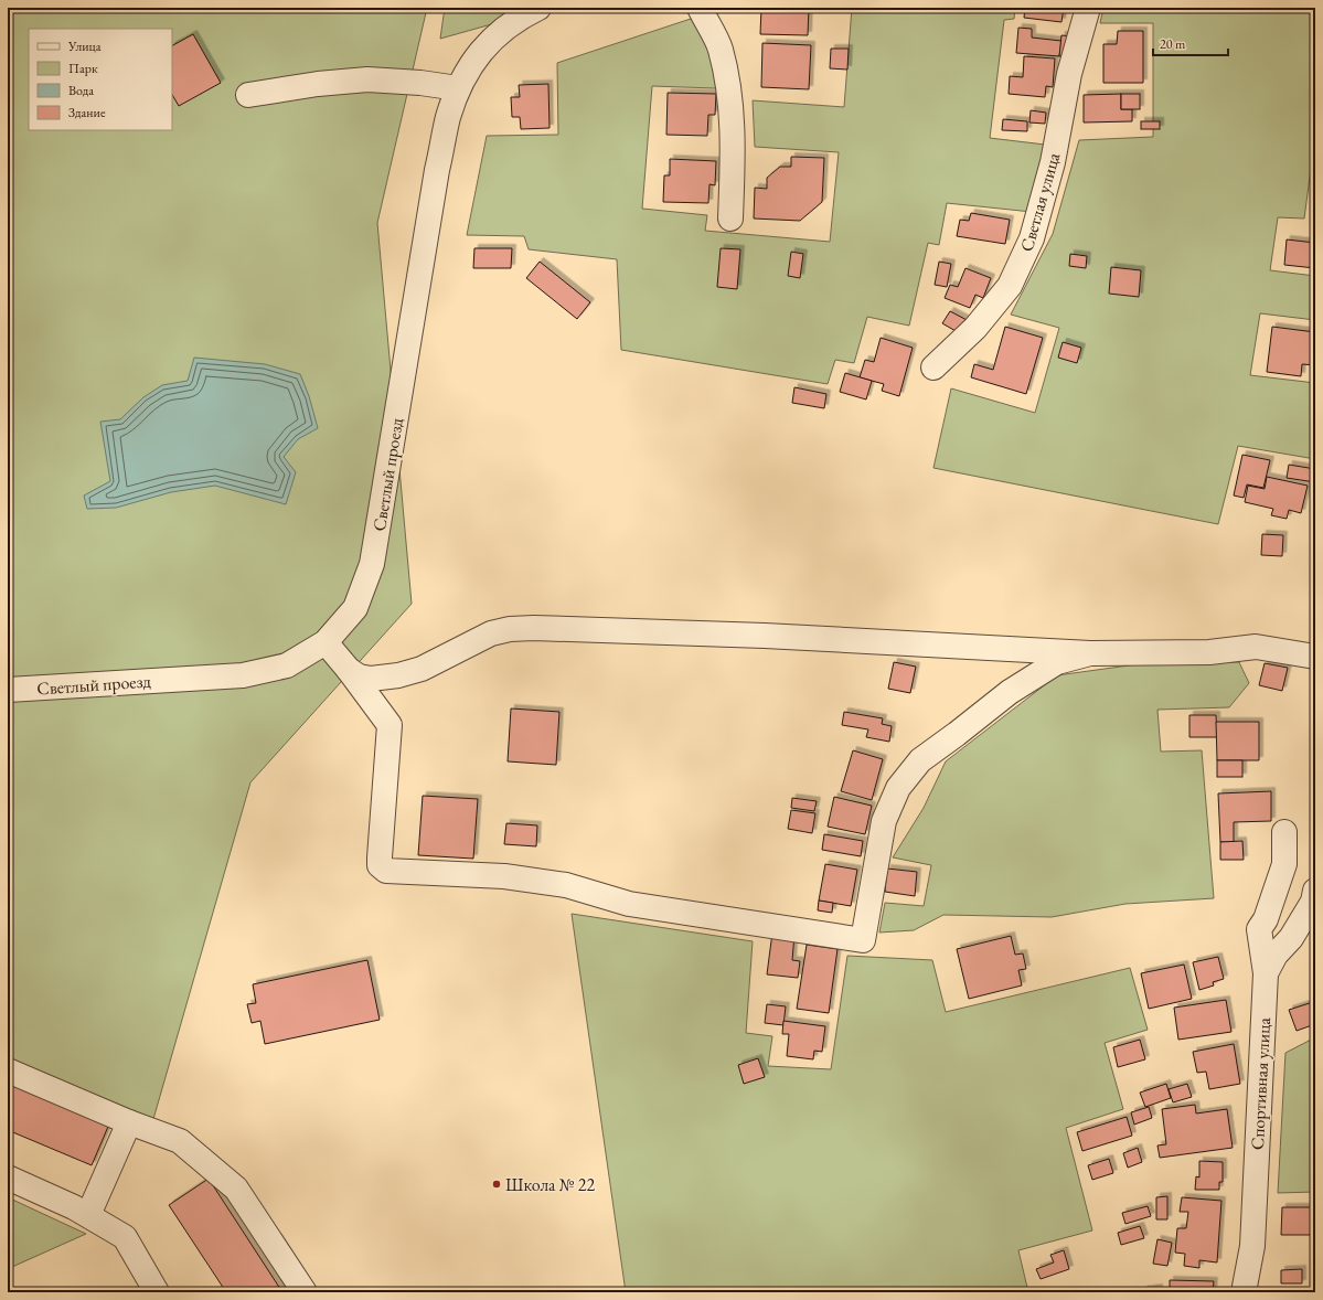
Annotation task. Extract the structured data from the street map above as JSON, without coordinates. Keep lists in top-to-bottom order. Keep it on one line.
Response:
{"streets":{"street":["Светлая улица","Светлый проезд","Спортивная улица"]},"places":["Школа № 22"],"legend":["Улица","Парк","Вода","Здание"],"scale_bar":"20 m"}
